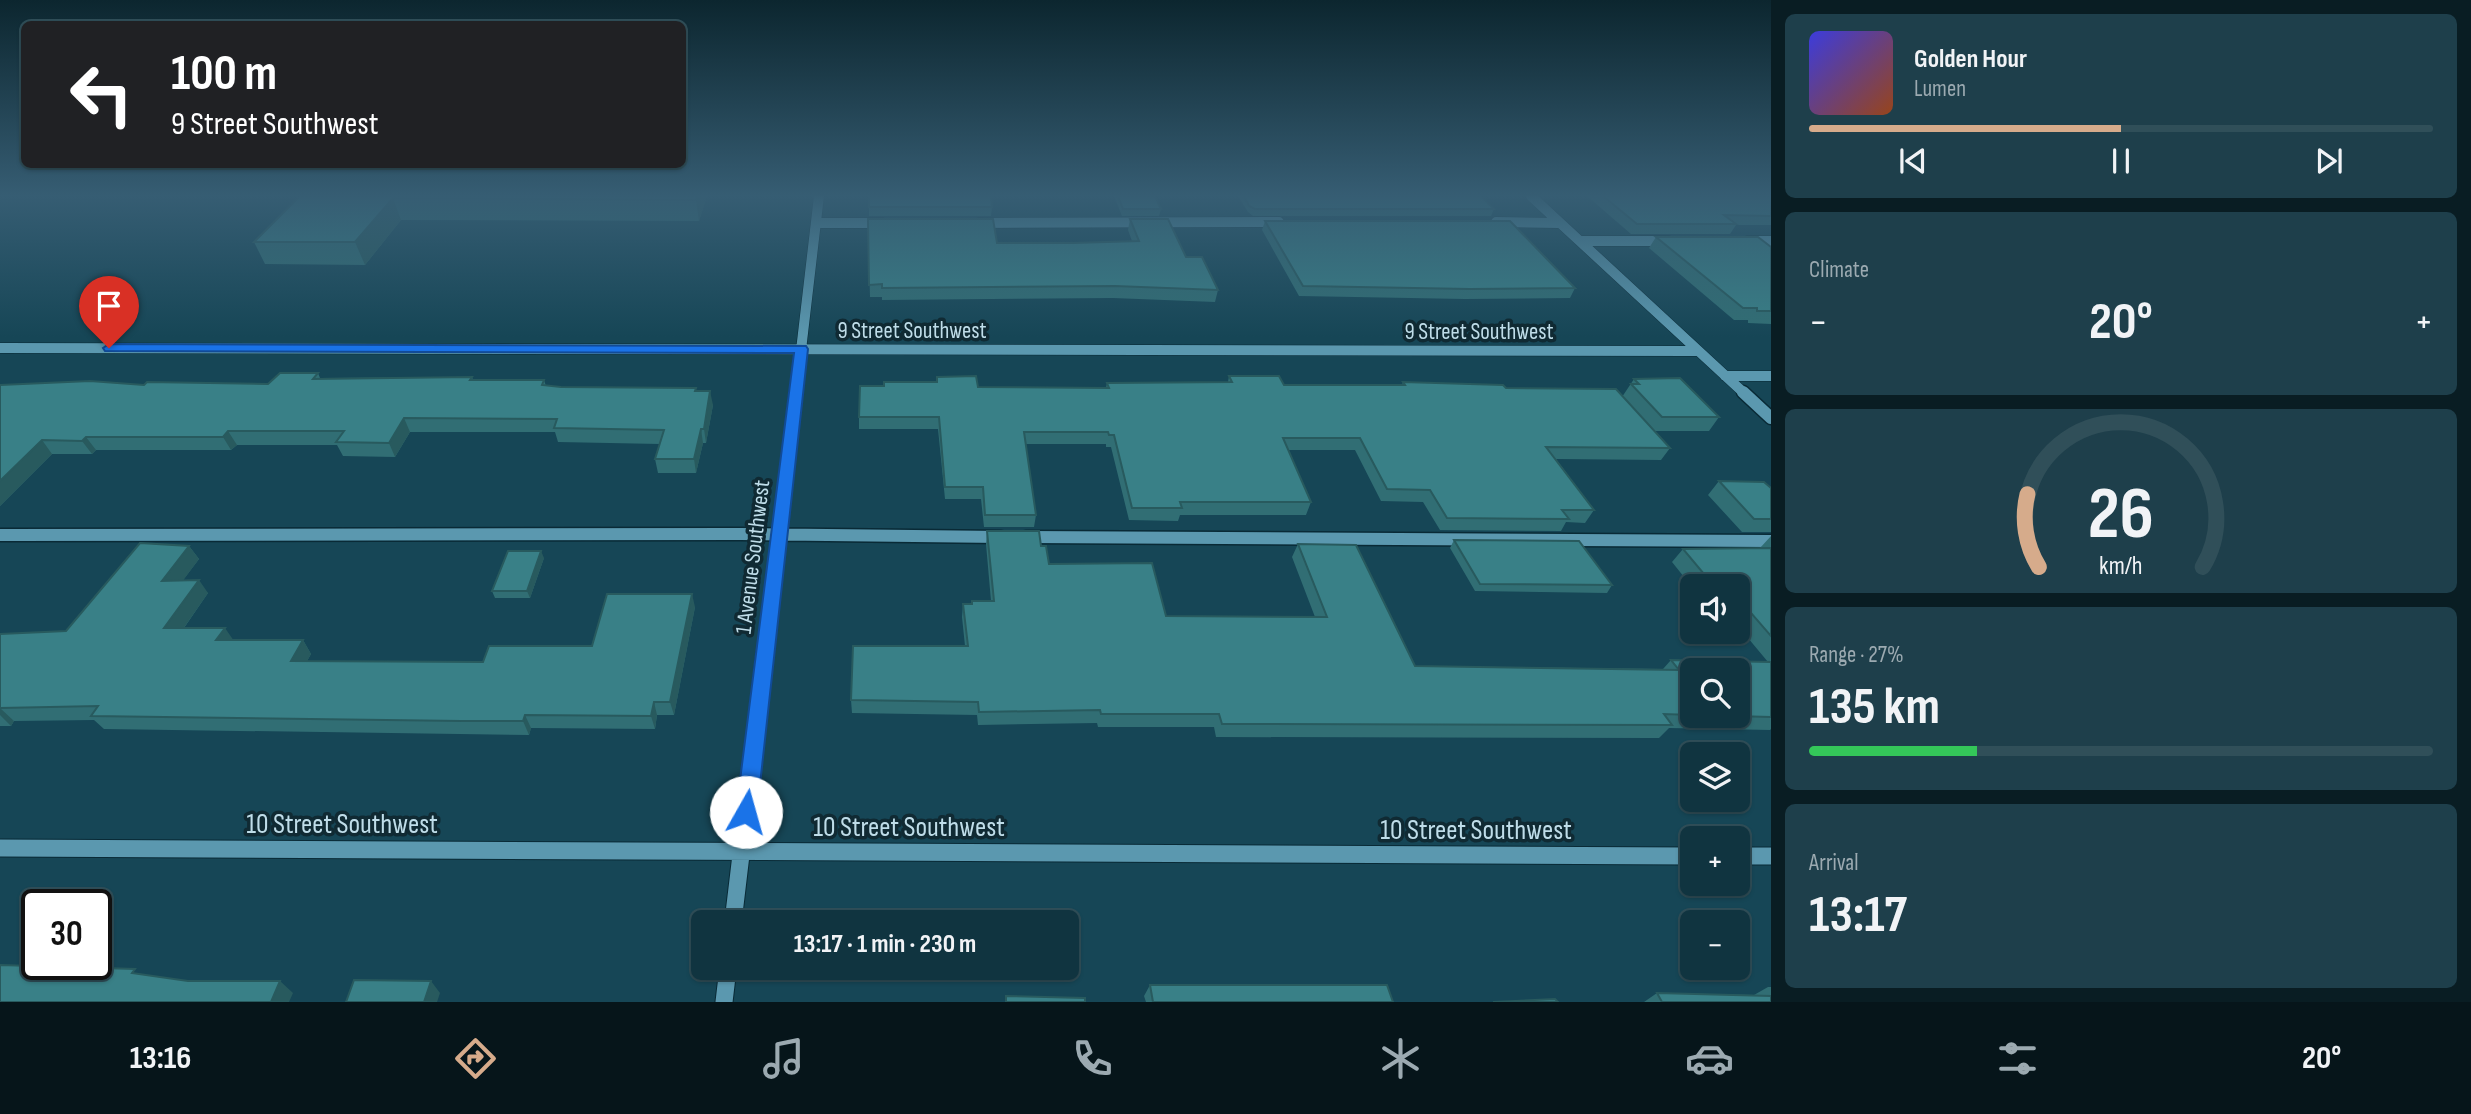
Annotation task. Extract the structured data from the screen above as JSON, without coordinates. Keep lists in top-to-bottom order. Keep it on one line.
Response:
{"streets":{"street":["9 Street Southwest","1 Avenue Southwest","10 Street Southwest"]},"crossings":[["9 Street Southwest","1 Avenue Southwest"],["1 Avenue Southwest","10 Street Southwest"]],"page":{"turn":["100 m","9 Street Southwest"],"song":["Golden Hour","Lumen"],"tile":["Climate",["Range · 27%","135 km"],["Arrival","13:17"]],"heat":["−","20°","+"],"map_buttons":["+","−"],"limit":"30","trip":"13:17 · 1 min · 230 m","tabs":["13:16","20°"],"gauge":["26","km/h"]}}
